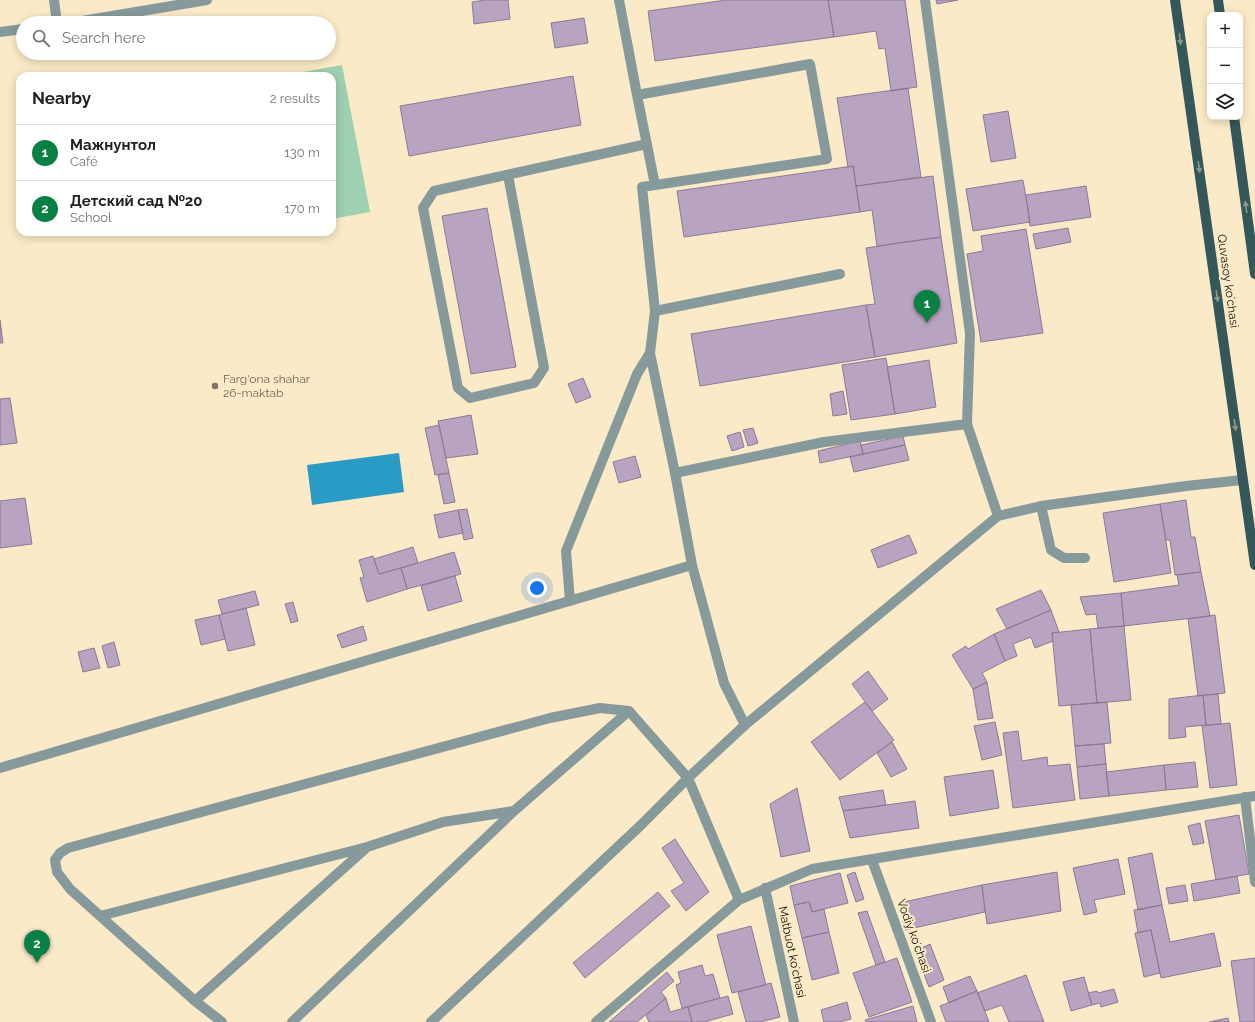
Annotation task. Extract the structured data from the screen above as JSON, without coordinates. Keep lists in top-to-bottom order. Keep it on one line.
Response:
{"streets":{"main road":["Quvasoy koʻchasi"],"street":["Vodiy koʻchasi","Matbuot koʻchasi"]},"places":["Farg'ona shahar 26-maktab"],"page":{"map_buttons":["+","−"],"search":"Search here","heading":["Nearby","2 results"],"list":[{"mark":"1","name":"Мажнунтол","note":"Café","value":"130 m"},{"mark":"2","name":"Детский сад №20","note":"School","value":"170 m"}],"pins":["1","2"]}}
